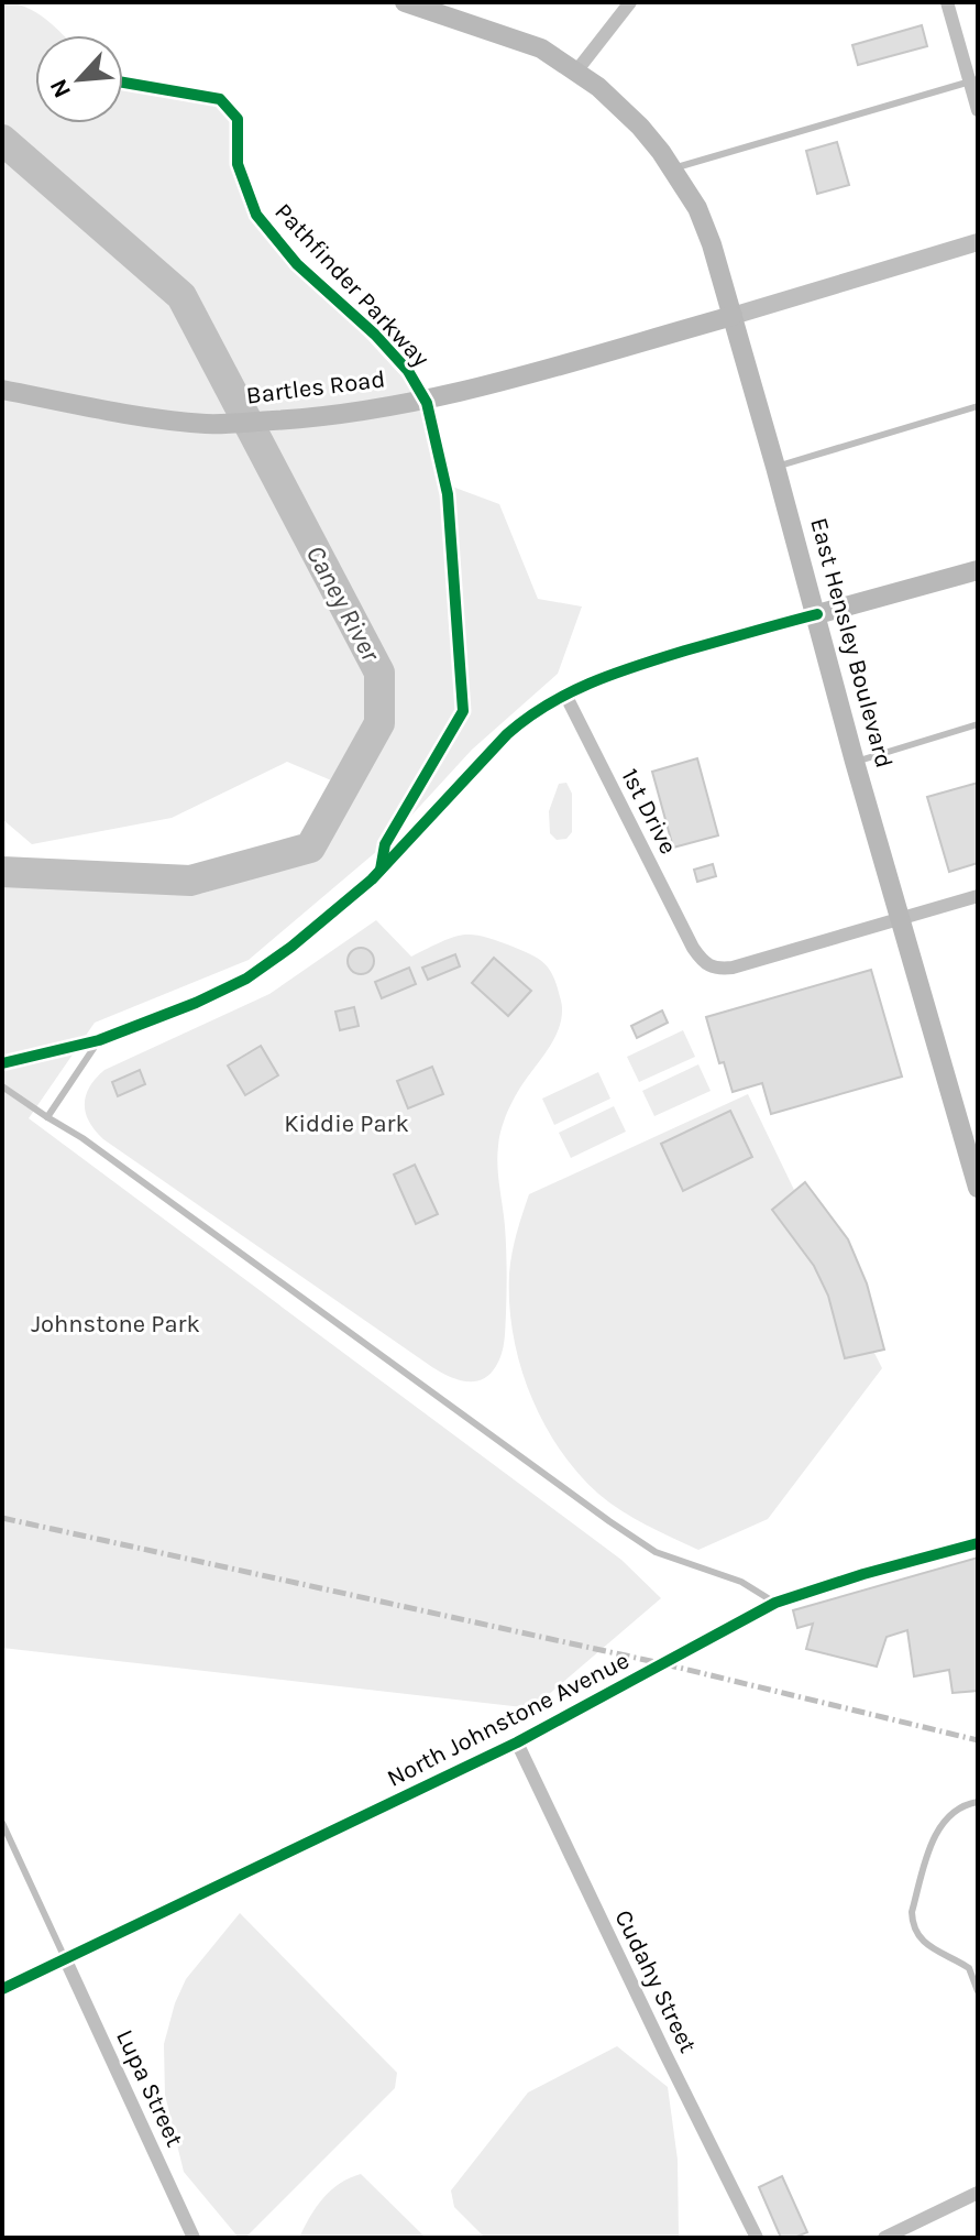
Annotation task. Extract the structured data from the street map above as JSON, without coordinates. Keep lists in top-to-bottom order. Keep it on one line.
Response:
{"streets":{"main road":["Bartles Road","East Hensley Boulevard"],"street":["1st Drive","North Johnstone Avenue","Cudahy Street","Lupa Street"],"cycle path":["Pathfinder Parkway"]},"crossings":[["Bartles Road","East Hensley Boulevard"],["East Hensley Boulevard","1st Drive"],["North Johnstone Avenue","Cudahy Street"],["North Johnstone Avenue","Lupa Street"]],"water":["Caney River"],"parks":["Kiddie Park","Johnstone Park"],"north":"bottom left"}
